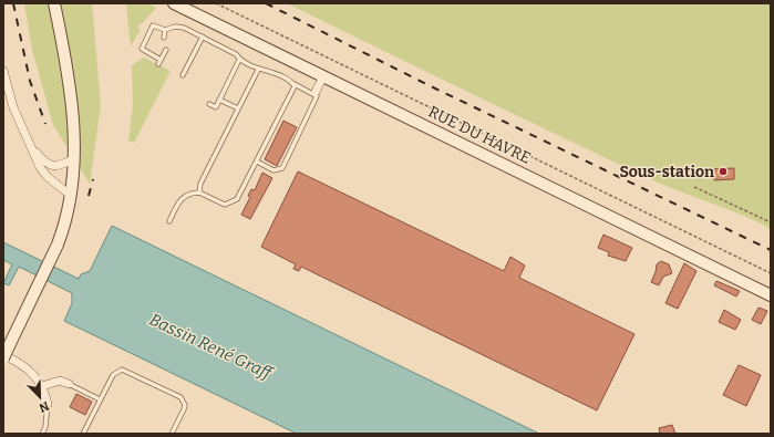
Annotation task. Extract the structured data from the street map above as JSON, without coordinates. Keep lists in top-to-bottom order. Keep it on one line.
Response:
{"streets":{"main road":["RUE DU HAVRE"]},"water":["Bassin René Graff"],"places":["Sous-station"],"north":"bottom right"}
